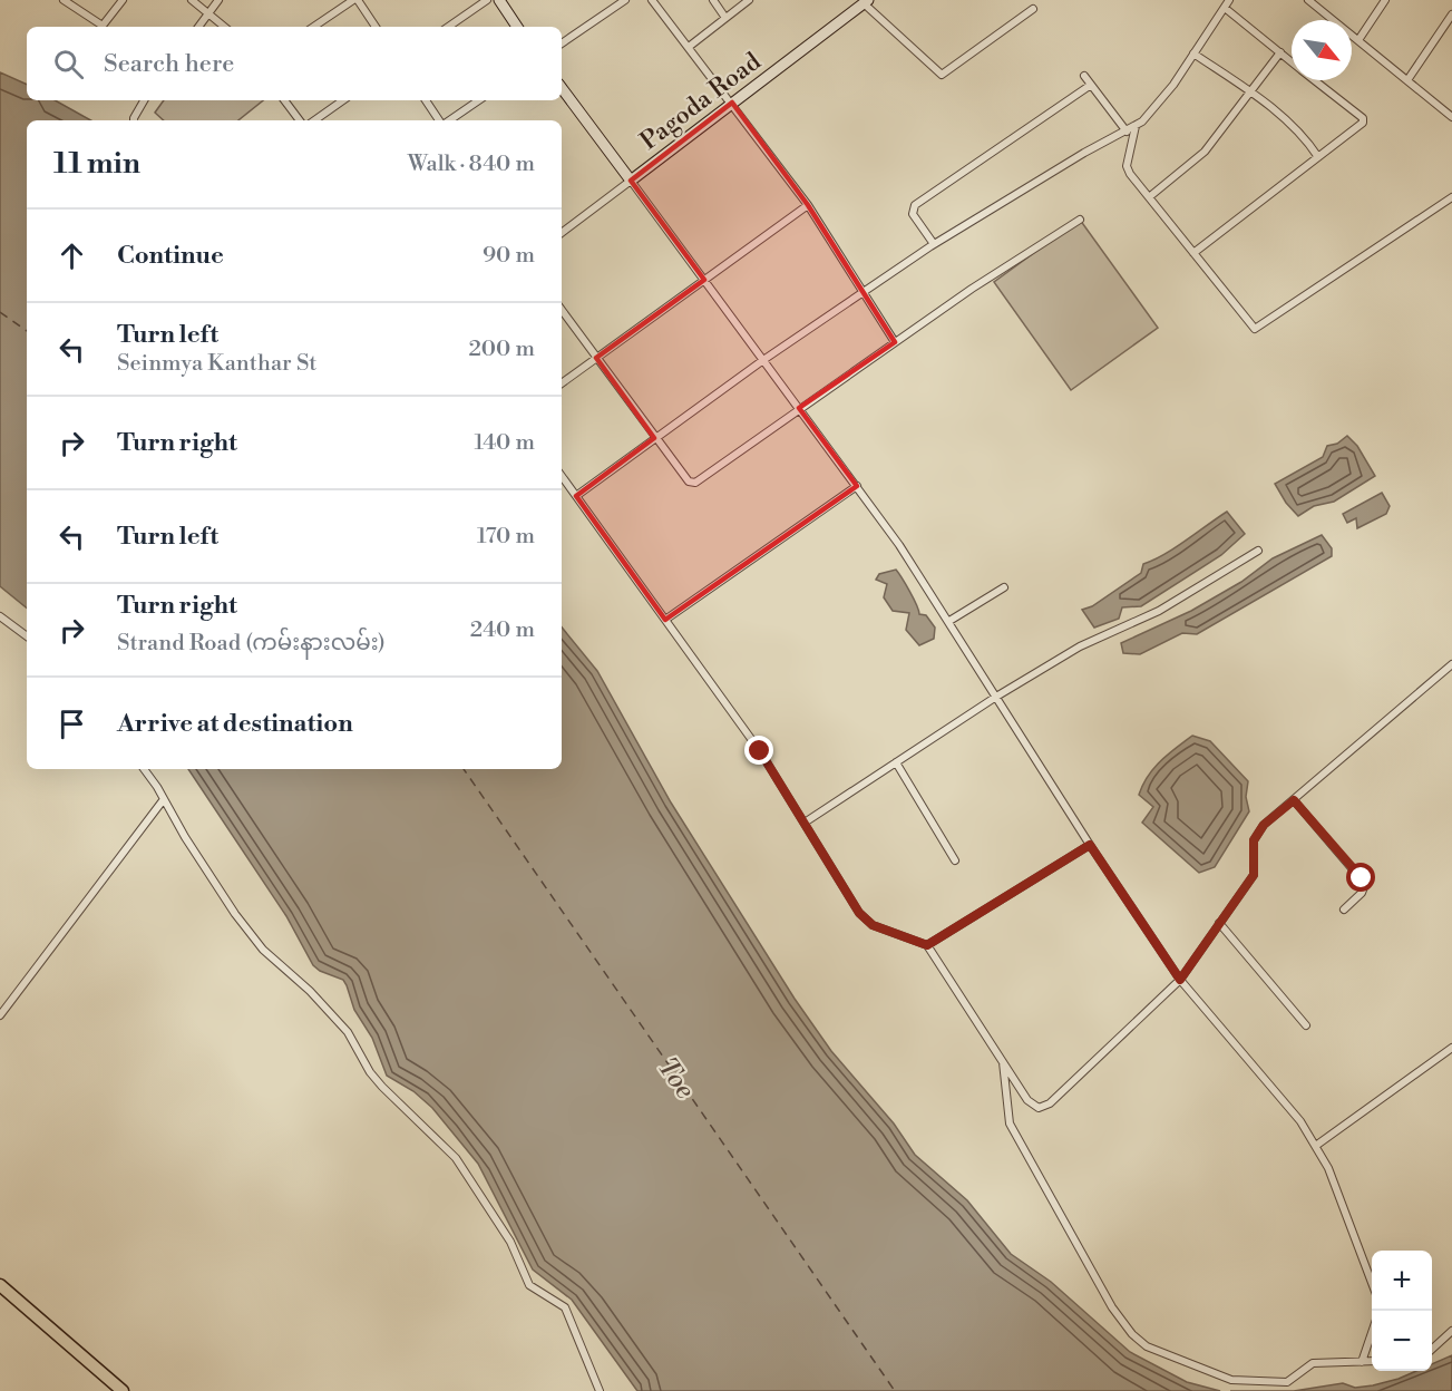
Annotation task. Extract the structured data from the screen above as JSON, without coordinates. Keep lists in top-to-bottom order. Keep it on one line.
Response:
{"streets":{"main road":["Pagoda Road"]},"water":["Toe"],"north":"bottom right","page":{"search":"Search here","heading":["11 min","Walk · 840 m"],"list":[["Continue","90 m"],["Turn left","Seinmya Kanthar St","200 m"],["Turn right","140 m"],["Turn left","170 m"],["Turn right","Strand Road (ကမ်းနားလမ်း)","240 m"],"Arrive at destination"],"map_buttons":["+","−"]}}
